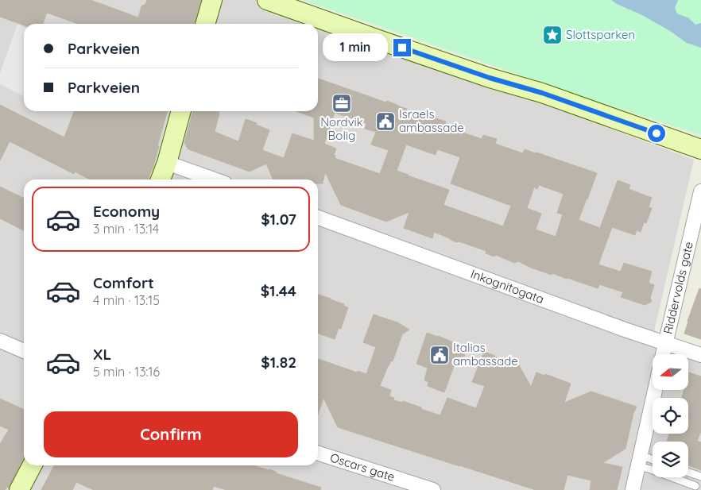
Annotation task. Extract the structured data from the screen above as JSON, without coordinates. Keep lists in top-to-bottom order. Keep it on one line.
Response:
{"streets":{"street":["Inkognitogata","Riddervolds gate","Oscars gate"]},"crossings":[["Inkognitogata","Riddervolds gate"]],"places":{"place":["Slottsparken"],"office":["Nordvik Bolig"],"public building":["Israels ambassade","Italias ambassade"]},"north":"left","page":{"banner":["Parkveien","Parkveien"],"bubble":"1 min","list":[{"name":"Economy","note":"3 min · 13:14","value":"$1.07"},{"name":"Comfort","note":"4 min · 13:15","value":"$1.44"},{"name":"XL","note":"5 min · 13:16","value":"$1.82"}],"buttons":"Confirm"}}
